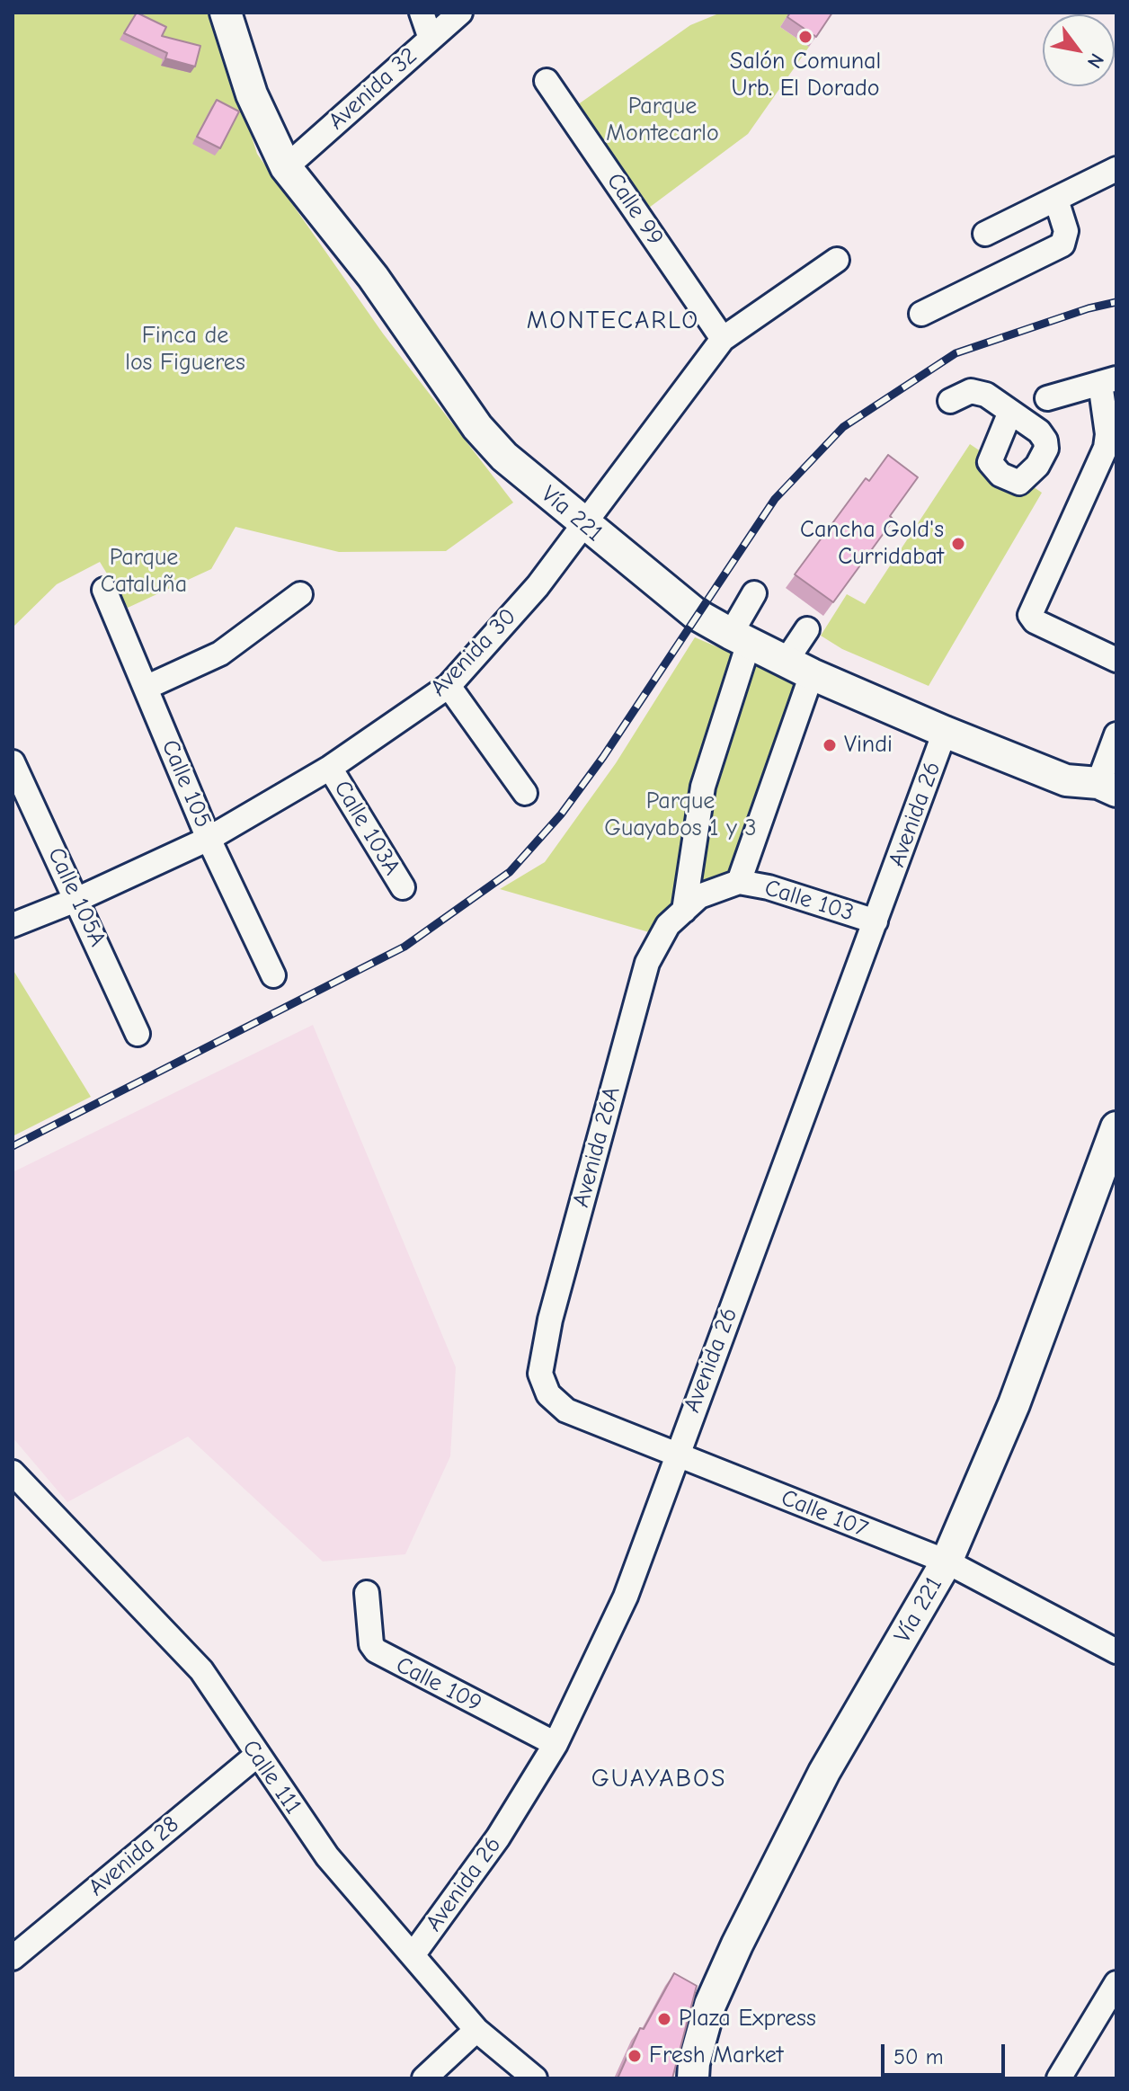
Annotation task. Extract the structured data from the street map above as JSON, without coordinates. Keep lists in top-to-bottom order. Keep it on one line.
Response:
{"streets":{"main road":["Vía 221"],"street":["Avenida 32","Calle 99","Avenida 30","Calle 105","Avenida 26","Calle 103A","Calle 105A","Calle 103","Avenida 26A","Calle 107","Calle 109","Calle 111","Avenida 28"]},"crossings":[["Avenida 32","Vía 221"],["Calle 99","Avenida 30"],["Vía 221","Avenida 30"],["Vía 221","Avenida 26"],["Vía 221","Calle 107"],["Avenida 30","Calle 105"],["Avenida 30","Calle 103A"],["Avenida 30","Calle 105A"],["Avenida 26","Calle 103"],["Avenida 26","Calle 107"],["Avenida 26","Calle 109"],["Avenida 26","Calle 111"],["Calle 103","Avenida 26A"],["Avenida 26A","Calle 107"],["Calle 111","Avenida 28"]],"districts":["MONTECARLO","GUAYABOS"],"parks":["Parque Montecarlo","Finca de los Figueres","Parque Cataluña","Parque Guayabos 1 y 3"],"places":["Salón Comunal Urb. El Dorado","Cancha Gold's Curridabat","Vindi","Plaza Express","Fresh Market"],"scale_bar":"50 m","north":"bottom right"}
